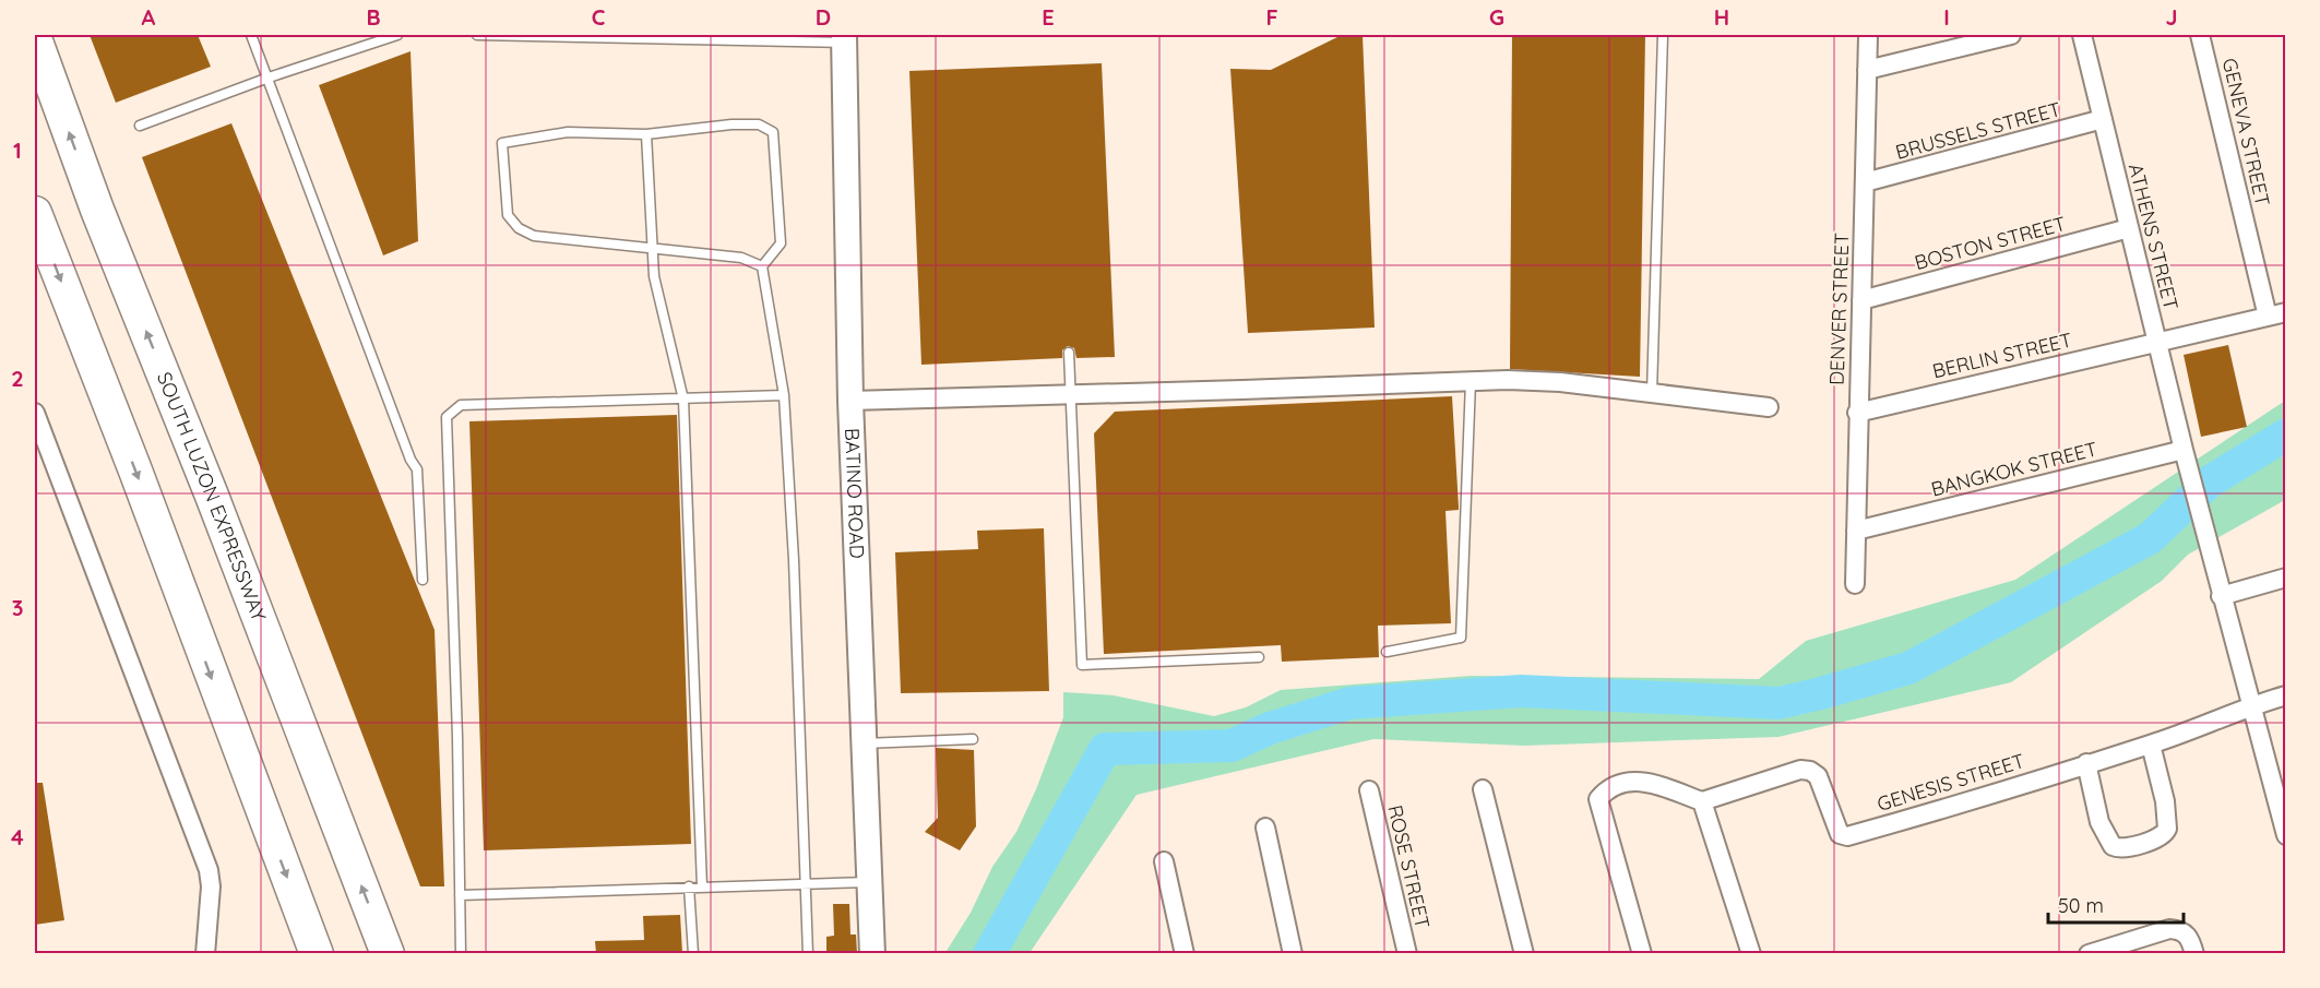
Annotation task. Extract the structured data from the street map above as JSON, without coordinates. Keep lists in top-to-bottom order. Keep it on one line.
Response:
{"streets":{"highway":["SOUTH LUZON EXPRESSWAY"],"main road":["BATINO ROAD"],"street":["BRUSSELS STREET","GENEVA STREET","ATHENS STREET","BOSTON STREET","DENVER STREET","BERLIN STREET","BANGKOK STREET","GENESIS STREET","ROSE STREET"]},"crossings":[["BRUSSELS STREET","ATHENS STREET"],["BRUSSELS STREET","DENVER STREET"],["GENEVA STREET","BERLIN STREET"],["ATHENS STREET","BOSTON STREET"],["ATHENS STREET","BERLIN STREET"],["ATHENS STREET","BANGKOK STREET"],["ATHENS STREET","GENESIS STREET"],["BOSTON STREET","DENVER STREET"],["DENVER STREET","BERLIN STREET"],["DENVER STREET","BANGKOK STREET"]],"scale_bar":"50 m","grid":{"columns":["A","B","C","D","E","F","G","H","I","J"],"rows":["1","2","3","4"]}}
